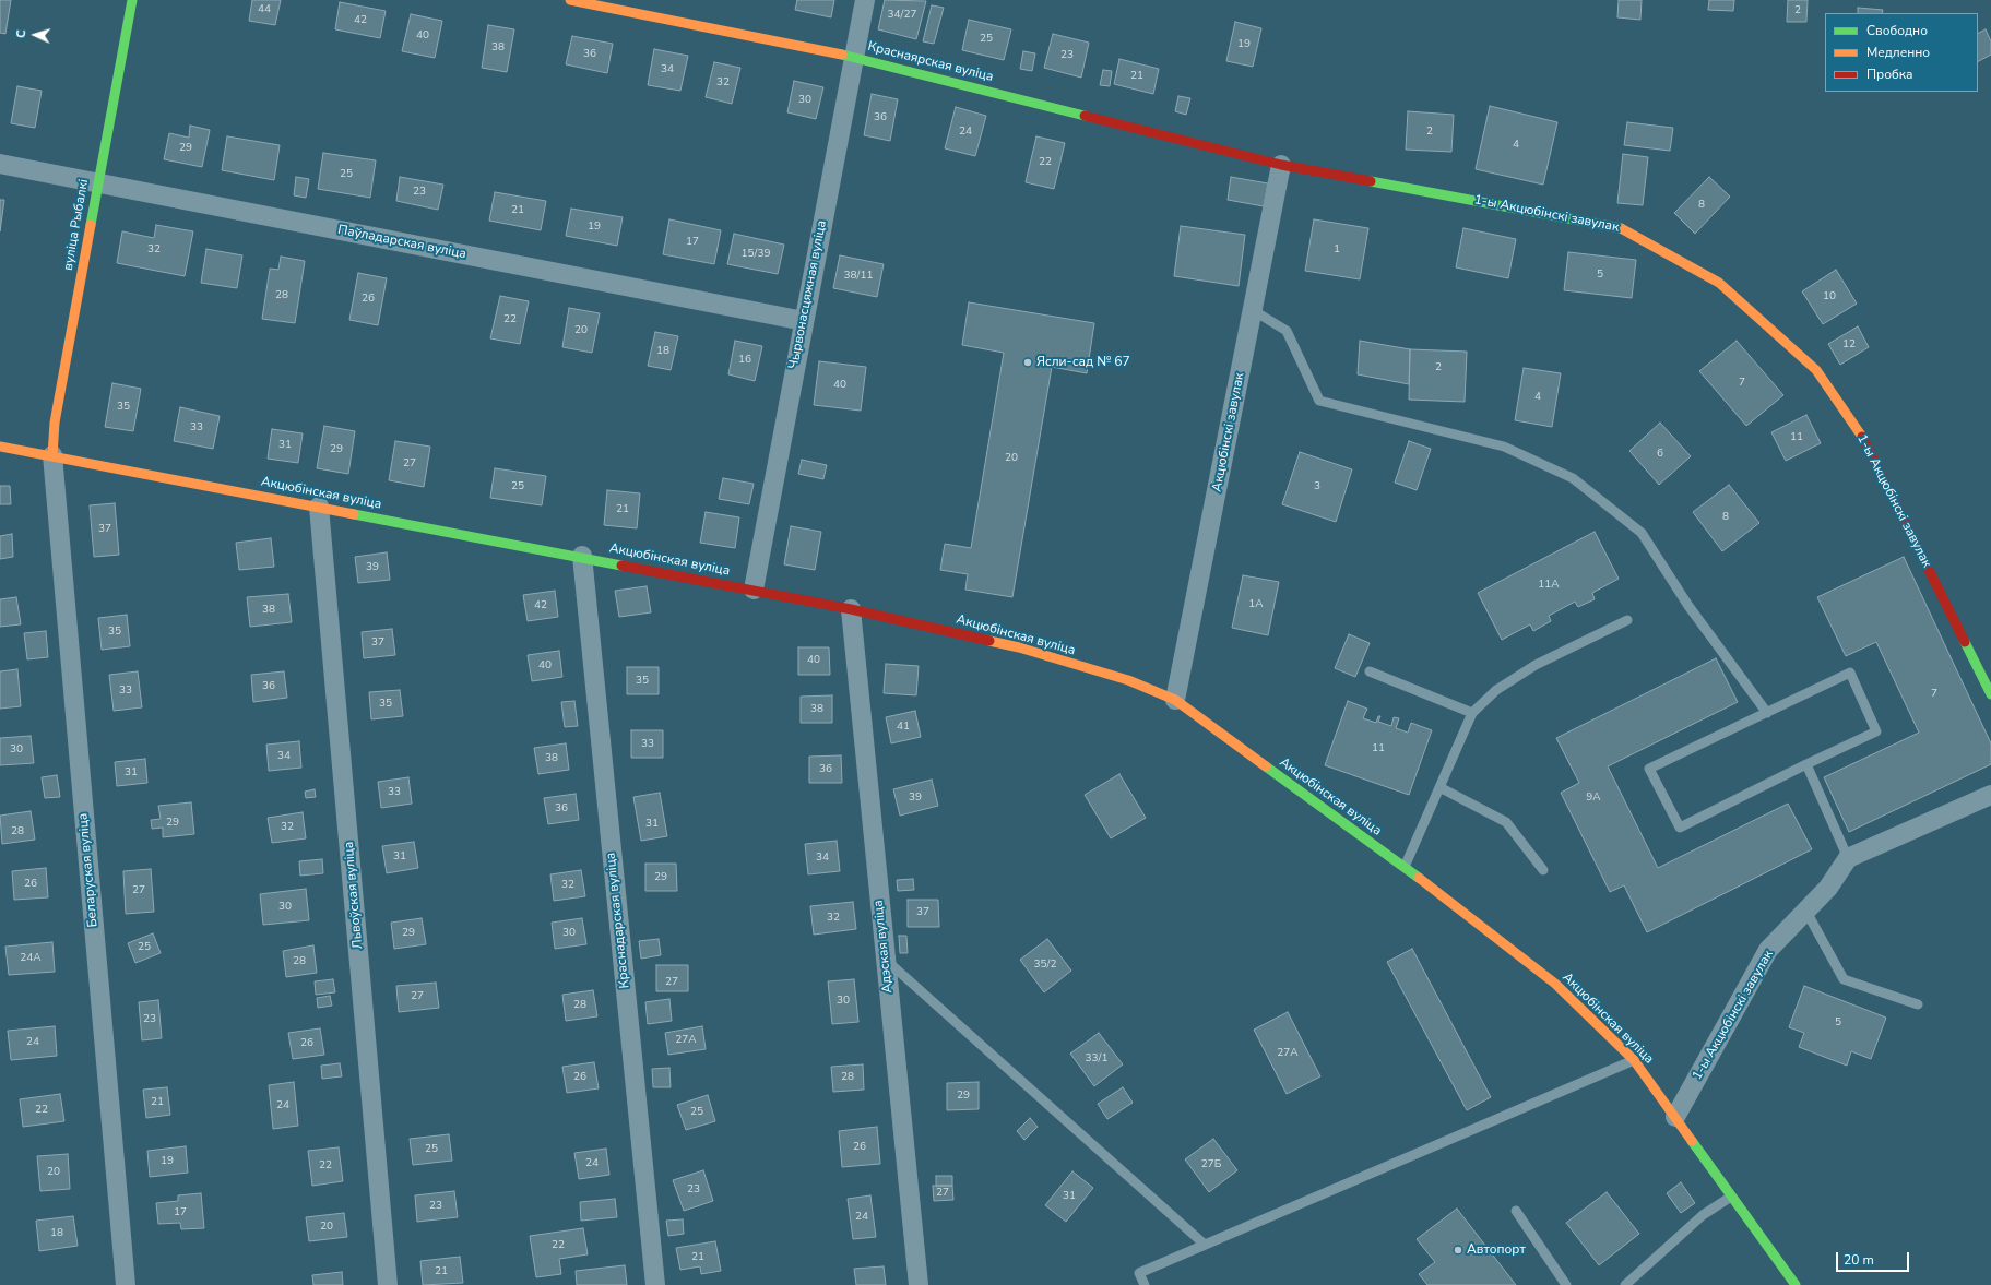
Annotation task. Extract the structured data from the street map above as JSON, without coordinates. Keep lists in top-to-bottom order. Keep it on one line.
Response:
{"streets":{"street":["Краснаярская вуліца","1-ы Акцюбінскі завулак","вуліца Рыбалкі","Паўладарская вуліца","Чырвонасцяжная вуліца","Акцюбінскі завулак","Акцюбінская вуліца","Беларуская вуліца","Львоўская вуліца","Краснадарская вуліца","Адэская вуліца"]},"crossings":[["Краснаярская вуліца","1-ы Акцюбінскі завулак"],["Краснаярская вуліца","Чырвонасцяжная вуліца"],["Краснаярская вуліца","Акцюбінскі завулак"],["1-ы Акцюбінскі завулак","Акцюбінскі завулак"],["1-ы Акцюбінскі завулак","Акцюбінская вуліца"],["вуліца Рыбалкі","Паўладарская вуліца"],["вуліца Рыбалкі","Акцюбінская вуліца"],["вуліца Рыбалкі","Беларуская вуліца"],["Паўладарская вуліца","Чырвонасцяжная вуліца"],["Чырвонасцяжная вуліца","Акцюбінская вуліца"],["Акцюбінскі завулак","Акцюбінская вуліца"],["Акцюбінская вуліца","Беларуская вуліца"],["Акцюбінская вуліца","Львоўская вуліца"],["Акцюбінская вуліца","Краснадарская вуліца"],["Акцюбінская вуліца","Адэская вуліца"]],"places":["Ясли-сад № 67","Автопорт"],"house_numbers":["44","2","34/27","42","40","25","19","38","36","23","34","21","32","30","36","24","2","4","29","22","25","23","8","21","19","17","32","1","15/39","5","38/11","28","10","26","22","20","12","18","16","2","7","40","4","35","33","11","31","29","6","20","27","25","3","21","8","37","39","11А","1А","42","38","35","37","40","40","35","36","33","7","35","38","41","33","11","30","34","38","36","31","33","39","9А","36","29","31","32","28","31","34","29","26","32","27","30","37","32","29","30","25","24А","28","35/2","27","27","30","28","23","5","27А","24","26","27А","33/1","26","28","29","21","24","22","25","26","25","19","24","27Б","22","20","23","27","31","23","17","24","20","18","22","21","21"],"legend":["Свободно","Медленно","Пробка"],"scale_bar":"20 m","north":"left"}
